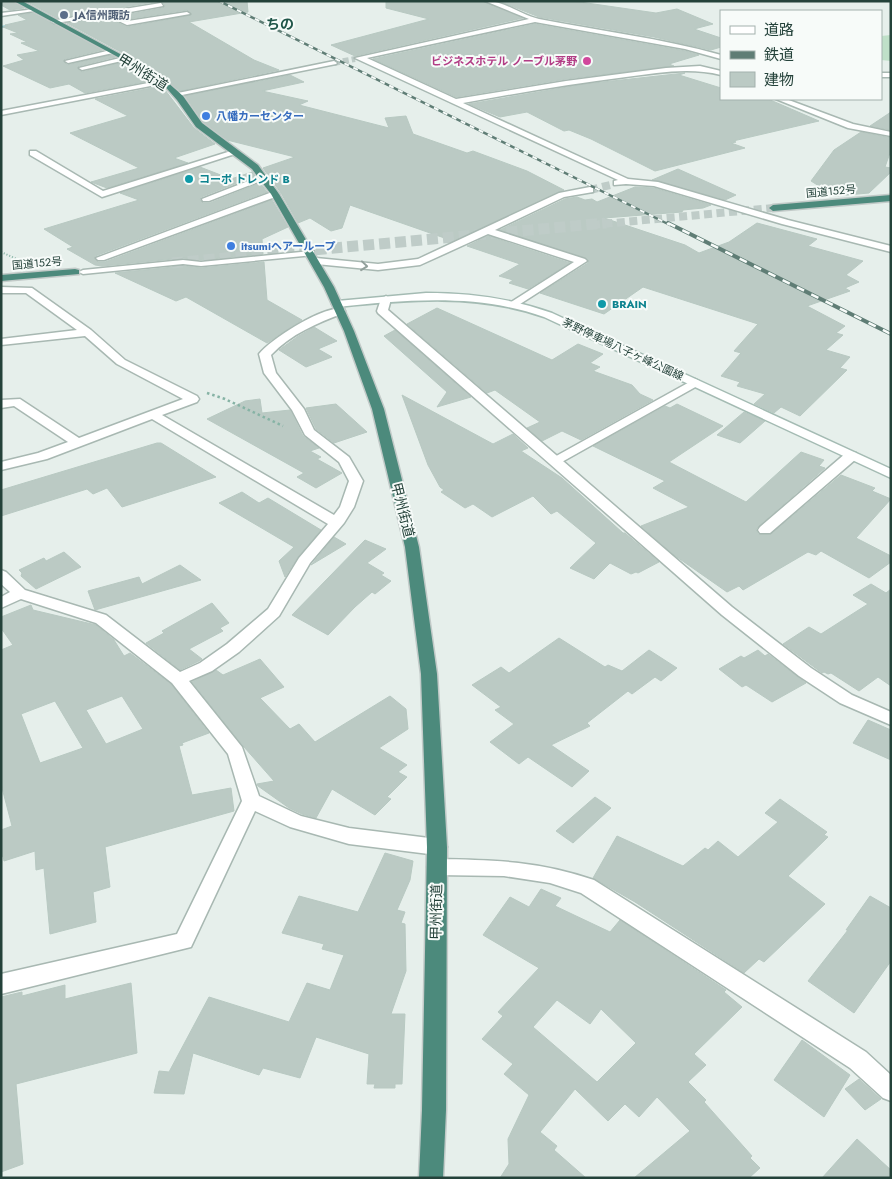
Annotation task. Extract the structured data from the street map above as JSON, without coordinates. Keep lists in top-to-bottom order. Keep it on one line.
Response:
{"streets":{"highway":["甲州街道","国道152号"],"street":["茅野停車場八子ヶ峰公園線"]},"crossings":[["甲州街道","茅野停車場八子ヶ峰公園線"]],"districts":["ちの"],"places":["JA信州諏訪","ビジネスホテル ノーブル茅野","八幡カーセンター","コーポ トレンド B","itsumiヘアーループ","BRAIN"],"legend":["道路","鉄道","建物"]}
